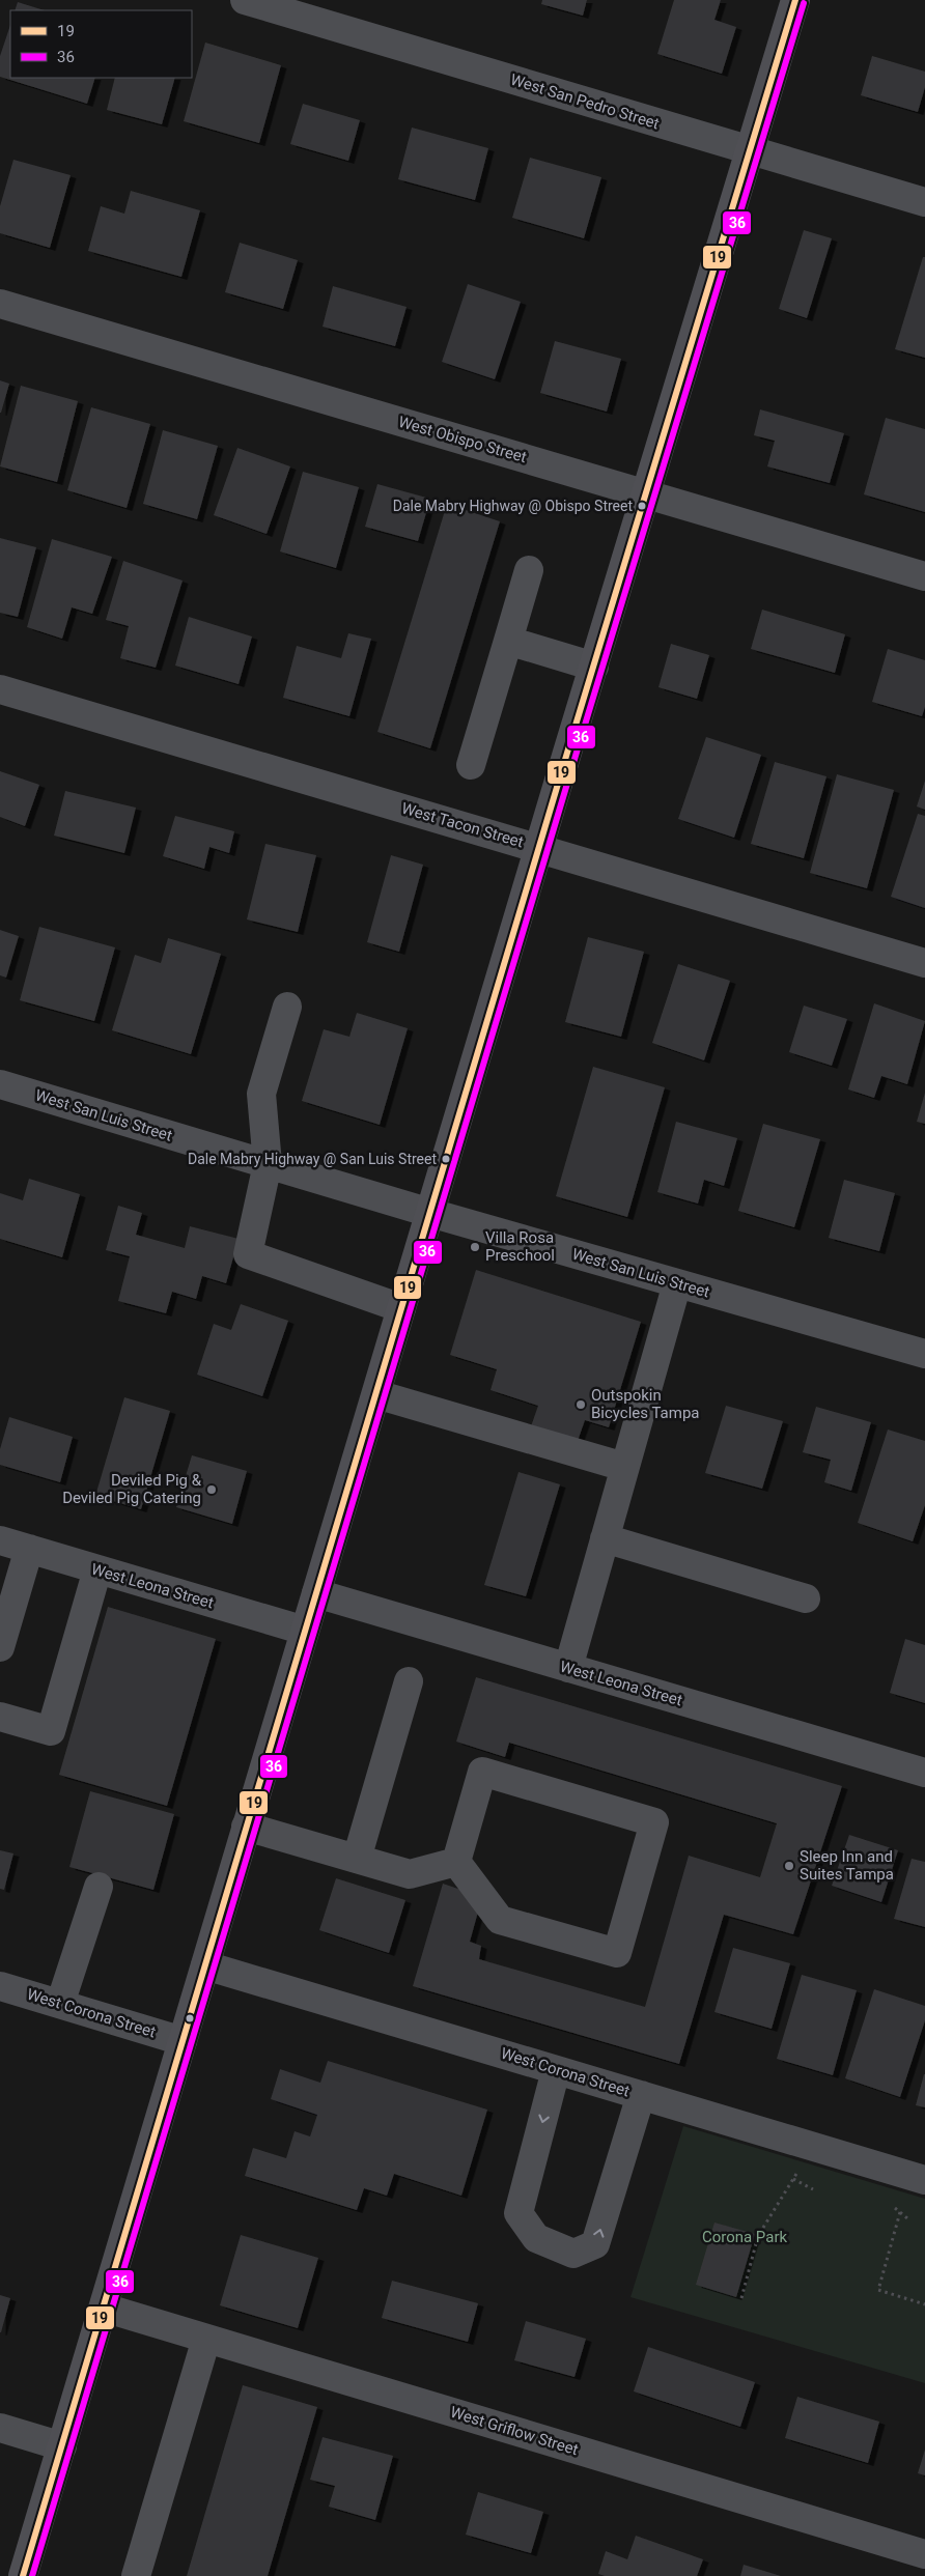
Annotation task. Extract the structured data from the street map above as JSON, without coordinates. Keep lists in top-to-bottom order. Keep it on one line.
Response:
{"streets":{"street":["West San Pedro Street","West Obispo Street","West Tacon Street","West San Luis Street","West Leona Street","West Corona Street","West Griflow Street"]},"parks":["Corona Park"],"places":["Dale Mabry Highway @ Obispo Street","Dale Mabry Highway @ San Luis Street","Villa Rosa Preschool","Outspokin Bicycles Tampa","Deviled Pig & Deviled Pig Catering","Sleep Inn and Suites Tampa"],"lines":["transit line 19","transit line 36"],"legend":["19","36"]}
